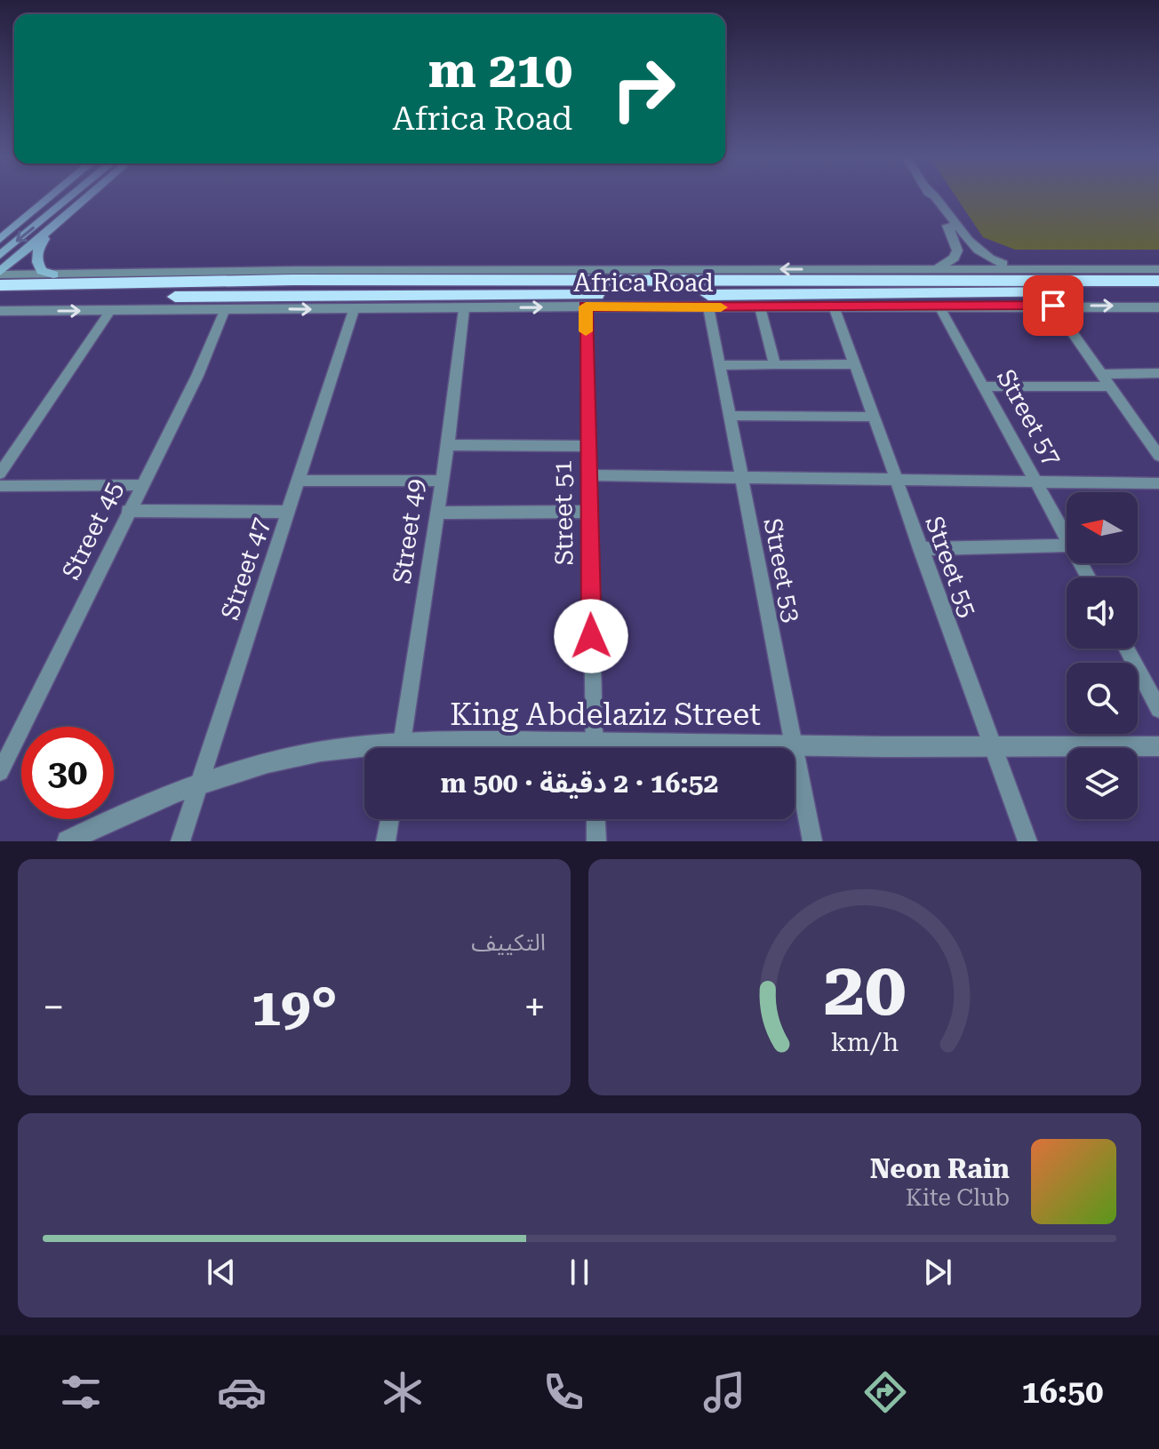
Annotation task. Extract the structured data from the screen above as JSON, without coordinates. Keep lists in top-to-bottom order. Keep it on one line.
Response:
{"streets":{"highway":["Africa Road"],"street":["Street 57","Street 51","Street 45","Street 49","Street 55","Street 47","Street 53","King Abdelaziz Street"]},"crossings":[["Africa Road","Street 57"],["Africa Road","Street 51"],["Africa Road","Street 45"],["Africa Road","Street 49"],["Africa Road","Street 55"],["Africa Road","Street 47"],["Africa Road","Street 53"],["Street 55","King Abdelaziz Street"],["Street 47","King Abdelaziz Street"],["Street 53","King Abdelaziz Street"]],"north":"left","page":{"turn":["210 m","Africa Road"],"limit":"30","trip":"16:52 · 2 دقيقة · 500 m","tile":"التكييف","heat":["−","19°","+"],"song":["Neon Rain","Kite Club"],"tabs":"16:50","gauge":["20","km/h"]}}
